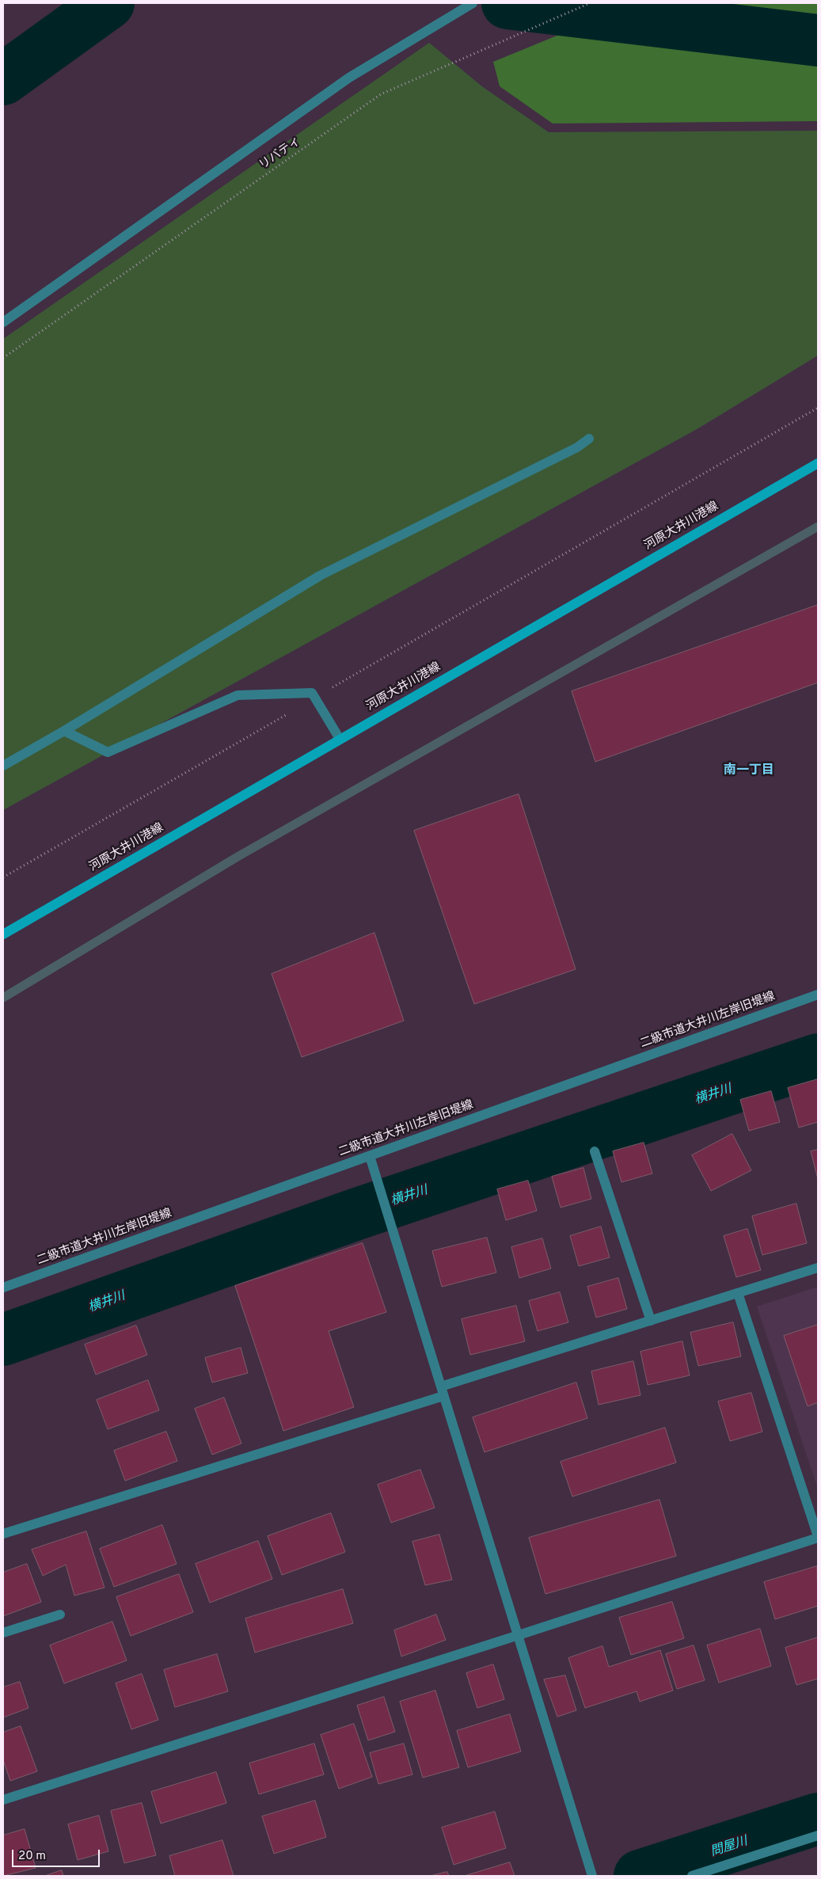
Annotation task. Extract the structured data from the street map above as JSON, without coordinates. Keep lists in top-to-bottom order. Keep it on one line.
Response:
{"streets":{"main road":["河原大井川港線"],"street":["二級市道大井川左岸旧堤線"],"path":["リバティ"]},"districts":["南一丁目"],"water":["横井川","問屋川"],"scale_bar":"20 m"}
